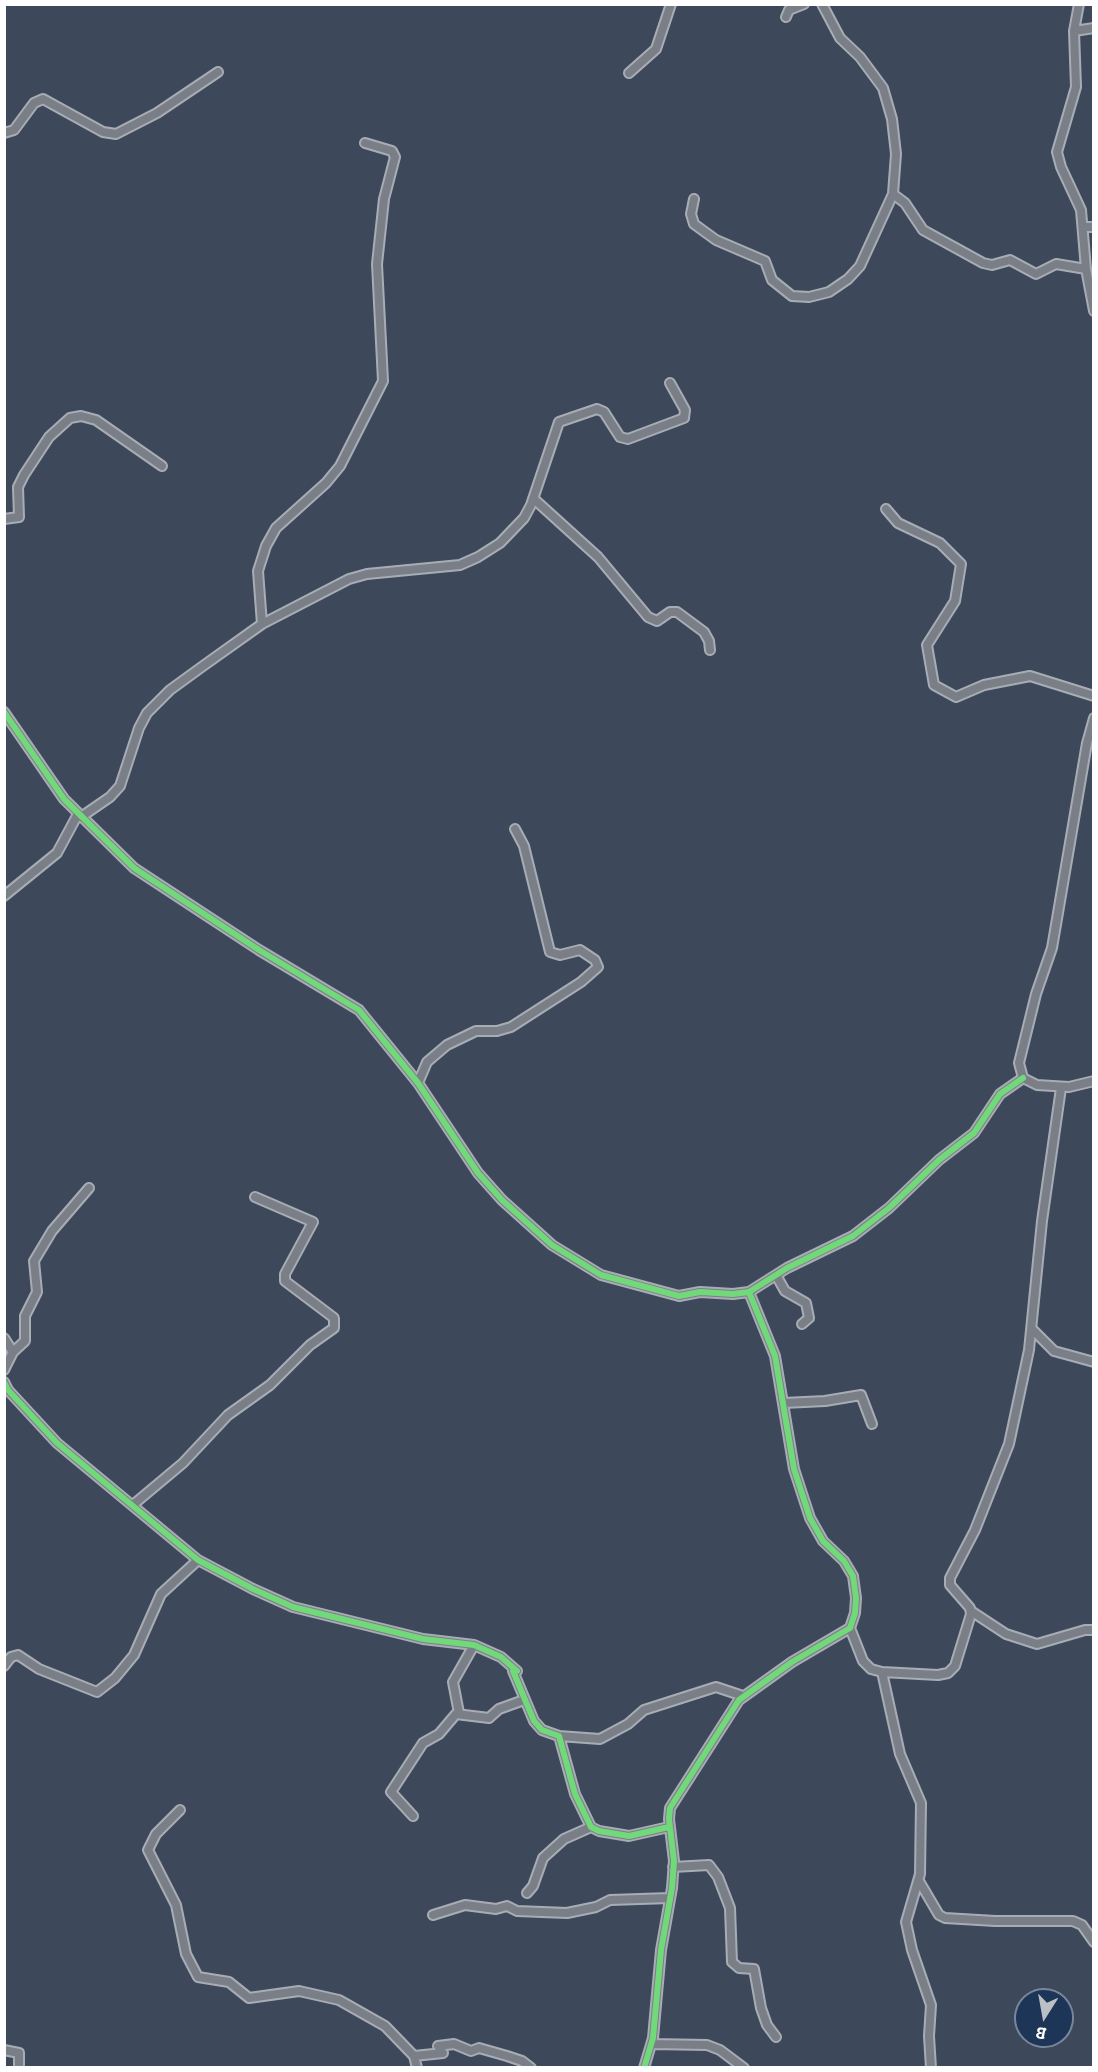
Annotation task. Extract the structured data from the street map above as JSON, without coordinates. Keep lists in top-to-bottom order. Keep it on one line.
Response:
{"north":"bottom"}
